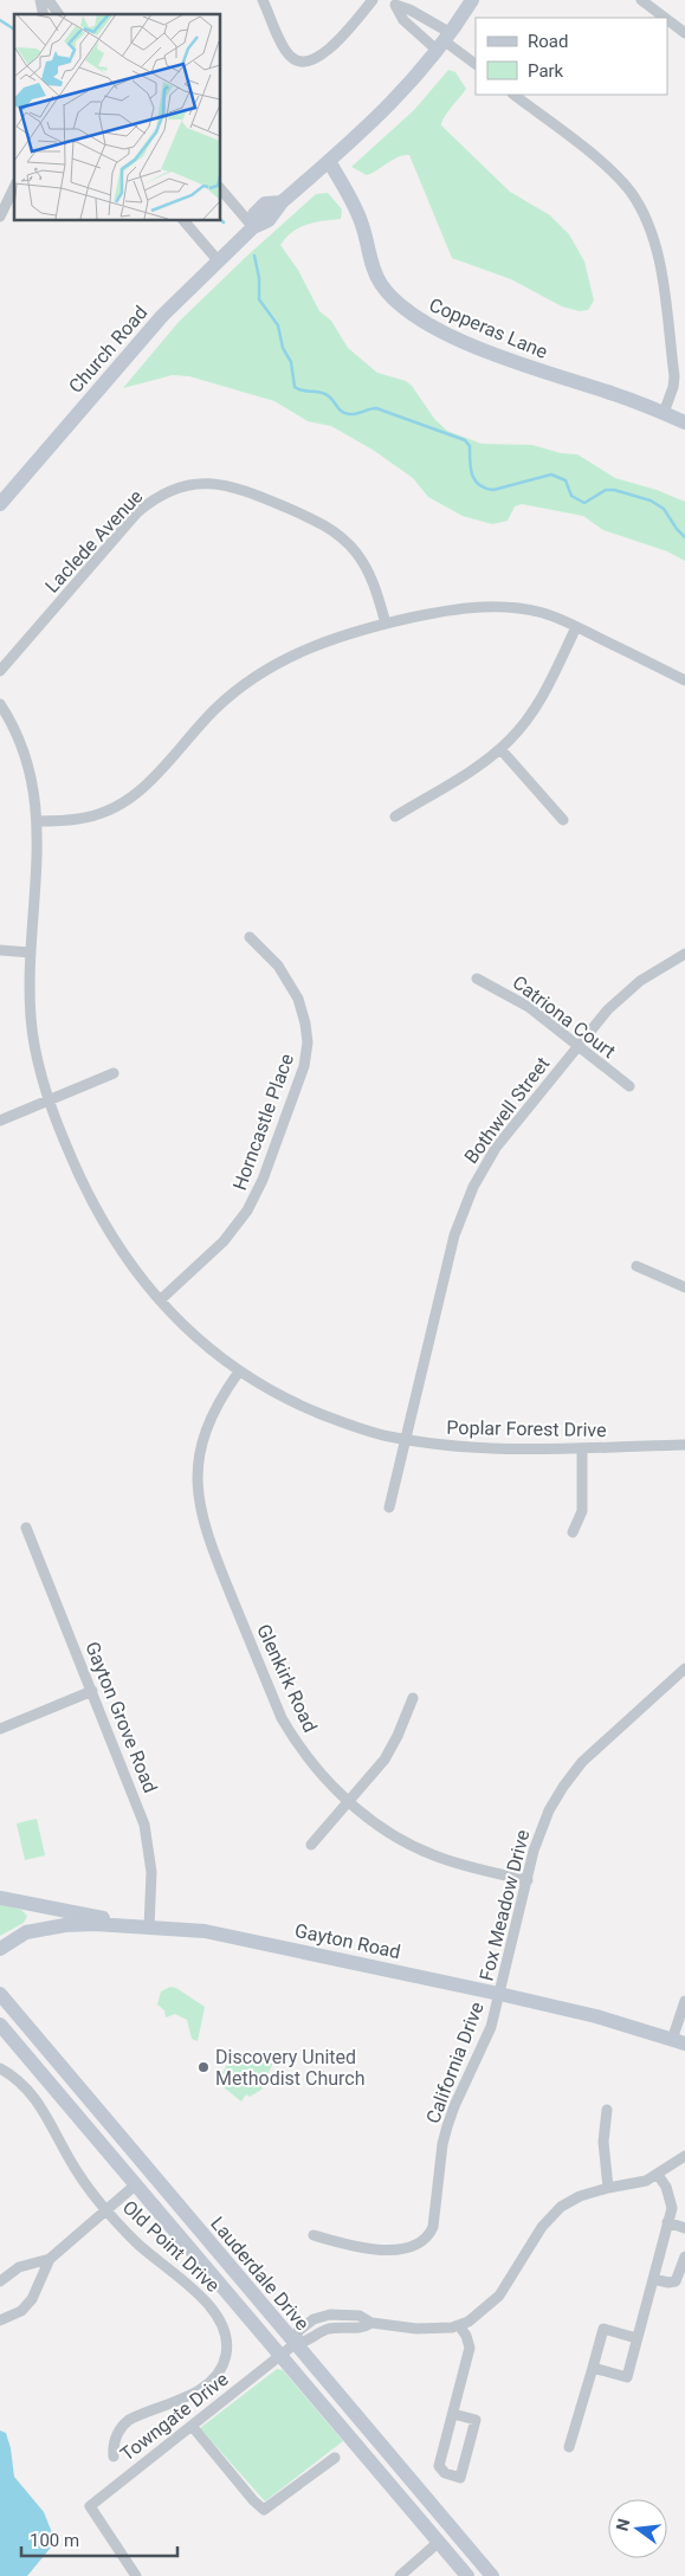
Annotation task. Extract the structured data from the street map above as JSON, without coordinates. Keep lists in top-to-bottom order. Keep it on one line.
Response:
{"streets":{"main road":["Copperas Lane","Church Road","Gayton Road","Lauderdale Drive"],"street":["Laclede Avenue","Catriona Court","Bothwell Street","Horncastle Place","Poplar Forest Drive","Glenkirk Road","Gayton Grove Road","Fox Meadow Drive","California Drive","Old Point Drive","Towngate Drive"]},"crossings":[["Copperas Lane","Church Road"],["Catriona Court","Bothwell Street"],["Bothwell Street","Poplar Forest Drive"],["Horncastle Place","Poplar Forest Drive"],["Poplar Forest Drive","Glenkirk Road"],["Glenkirk Road","Fox Meadow Drive"],["Gayton Grove Road","Gayton Road"],["Fox Meadow Drive","Gayton Road"],["Fox Meadow Drive","California Drive"],["Gayton Road","California Drive"],["Lauderdale Drive","Towngate Drive"]],"places":["Discovery United Methodist Church"],"legend":["Road","Park"],"scale_bar":"100 m","north":"left"}
